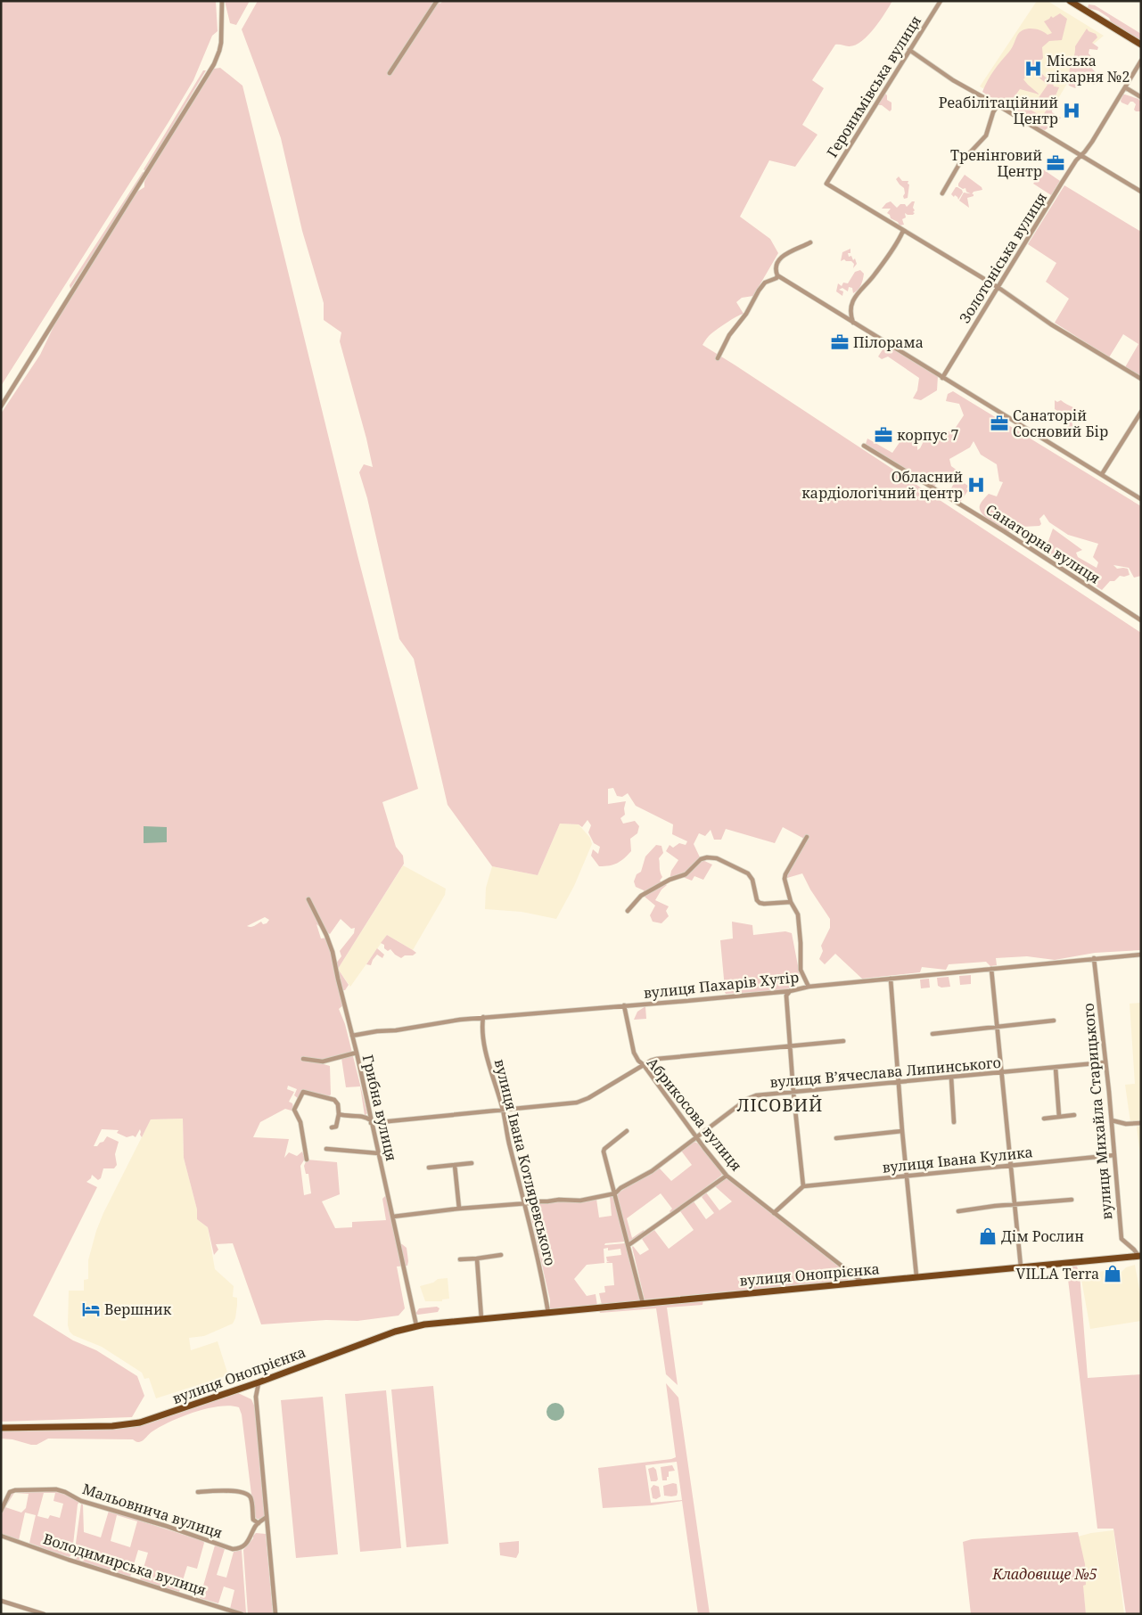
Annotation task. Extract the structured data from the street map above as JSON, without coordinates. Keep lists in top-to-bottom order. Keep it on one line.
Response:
{"streets":{"main road":["вулиця Онопрієнка"],"street":["Геронимівська вулиця","Золотоніська вулиця","Санаторна вулиця","вулиця Пахарів Хутір","вулиця Вʼячеслава Липинського","Грибна вулиця","вулиця Михайла Старицького","Абрикосова вулиця","вулиця Івана Кулика","вулиця Івана Котляревського","Мальовнича вулиця","Володимирська вулиця"]},"crossings":[["вулиця Пахарів Хутір","Грибна вулиця"],["вулиця Пахарів Хутір","вулиця Михайла Старицького"],["вулиця Пахарів Хутір","Абрикосова вулиця"],["вулиця Пахарів Хутір","вулиця Івана Котляревського"],["вулиця Вʼячеслава Липинського","Грибна вулиця"],["вулиця Вʼячеслава Липинського","вулиця Михайла Старицького"],["вулиця Вʼячеслава Липинського","Абрикосова вулиця"],["вулиця Вʼячеслава Липинського","вулиця Івана Котляревського"],["Грибна вулиця","вулиця Онопрієнка"],["вулиця Михайла Старицького","вулиця Івана Кулика"],["вулиця Михайла Старицького","вулиця Онопрієнка"],["Абрикосова вулиця","вулиця Онопрієнка"],["вулиця Івана Котляревського","вулиця Онопрієнка"]],"districts":["ЛІСОВИЙ"],"parks":["Кладовище №5"],"places":{"hospital":["Міська лікарня №2","Реабілітаційний Центр","Обласний кардіологічний центр"],"office":["Тренінговий Центр","Пілорама","Санаторій Сосновий Бір","корпус 7"],"shop":["Дім Рослин","VILLA Terra"],"hotel":["Вершник"]}}
